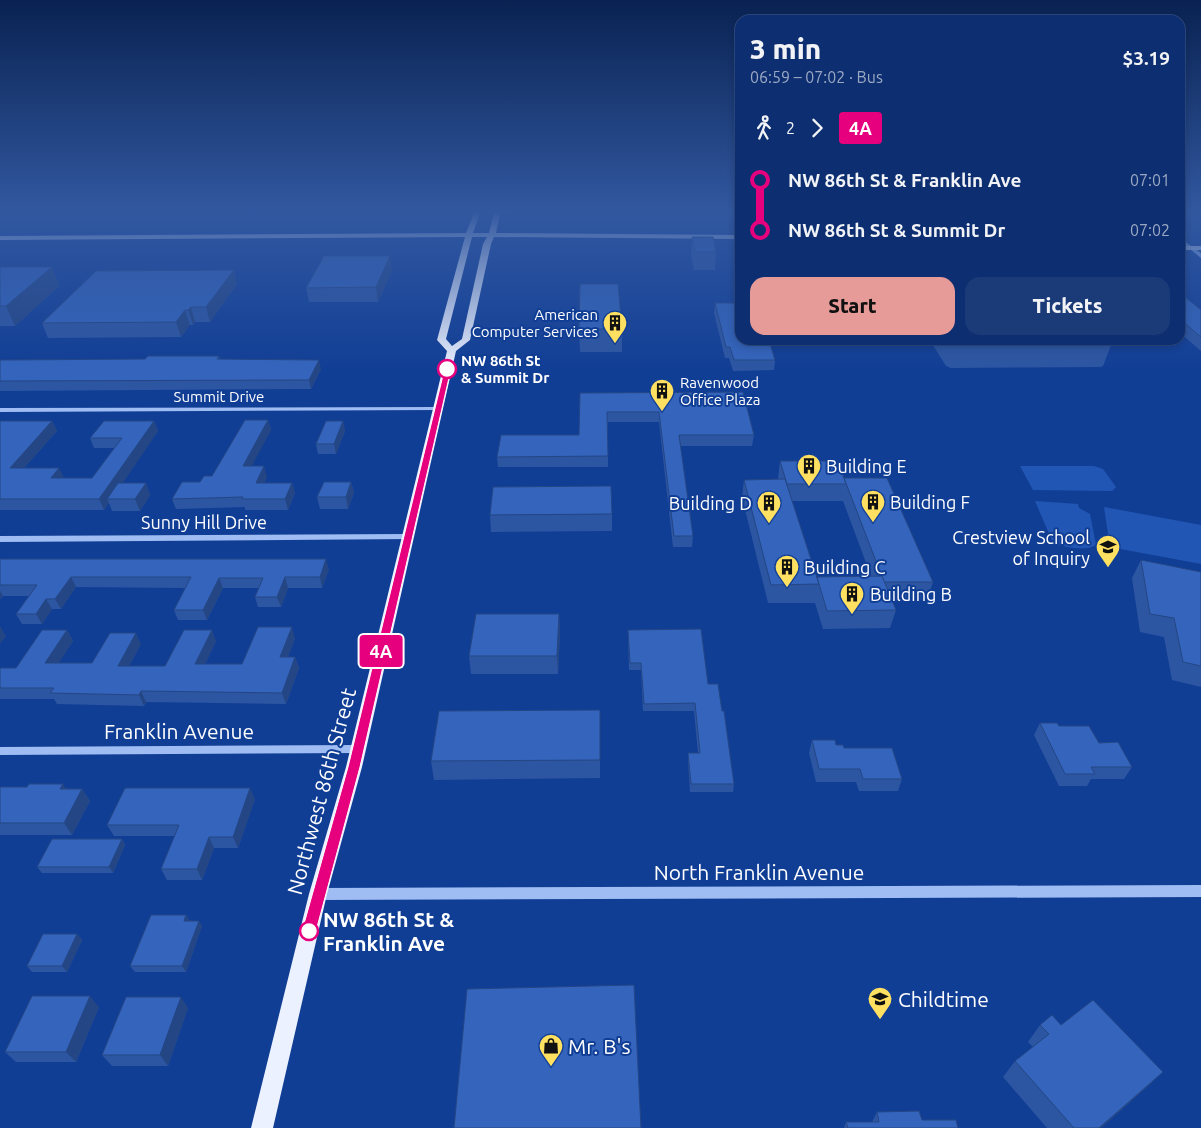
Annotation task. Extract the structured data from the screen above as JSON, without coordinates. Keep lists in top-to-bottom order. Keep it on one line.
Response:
{"streets":{"main road":["Northwest 86th Street"],"street":["Summit Drive","Sunny Hill Drive","Franklin Avenue","North Franklin Avenue"]},"crossings":[["Summit Drive","Northwest 86th Street"],["Sunny Hill Drive","Northwest 86th Street"],["Franklin Avenue","Northwest 86th Street"],["Northwest 86th Street","North Franklin Avenue"]],"places":{"building":["American Computer Services","Ravenwood Office Plaza","Building E","Building F","Building D","Building C","Building B"],"other":["NW 86th St & Summit Dr","NW 86th St & Franklin Ave"],"school or university":["Crestview School of Inquiry","Childtime"],"shop":["Mr. B's"]},"lines":["bus line 4A"],"page":{"on_map":"4A","heading":["3 min","06:59 – 07:02 · Bus","$3.19"],"legs":["2","4A"],"list":[{"name":"NW 86th St & Franklin Ave","value":"07:01"},{"name":"NW 86th St & Summit Dr","value":"07:02"}],"buttons":["Start","Tickets"]}}
